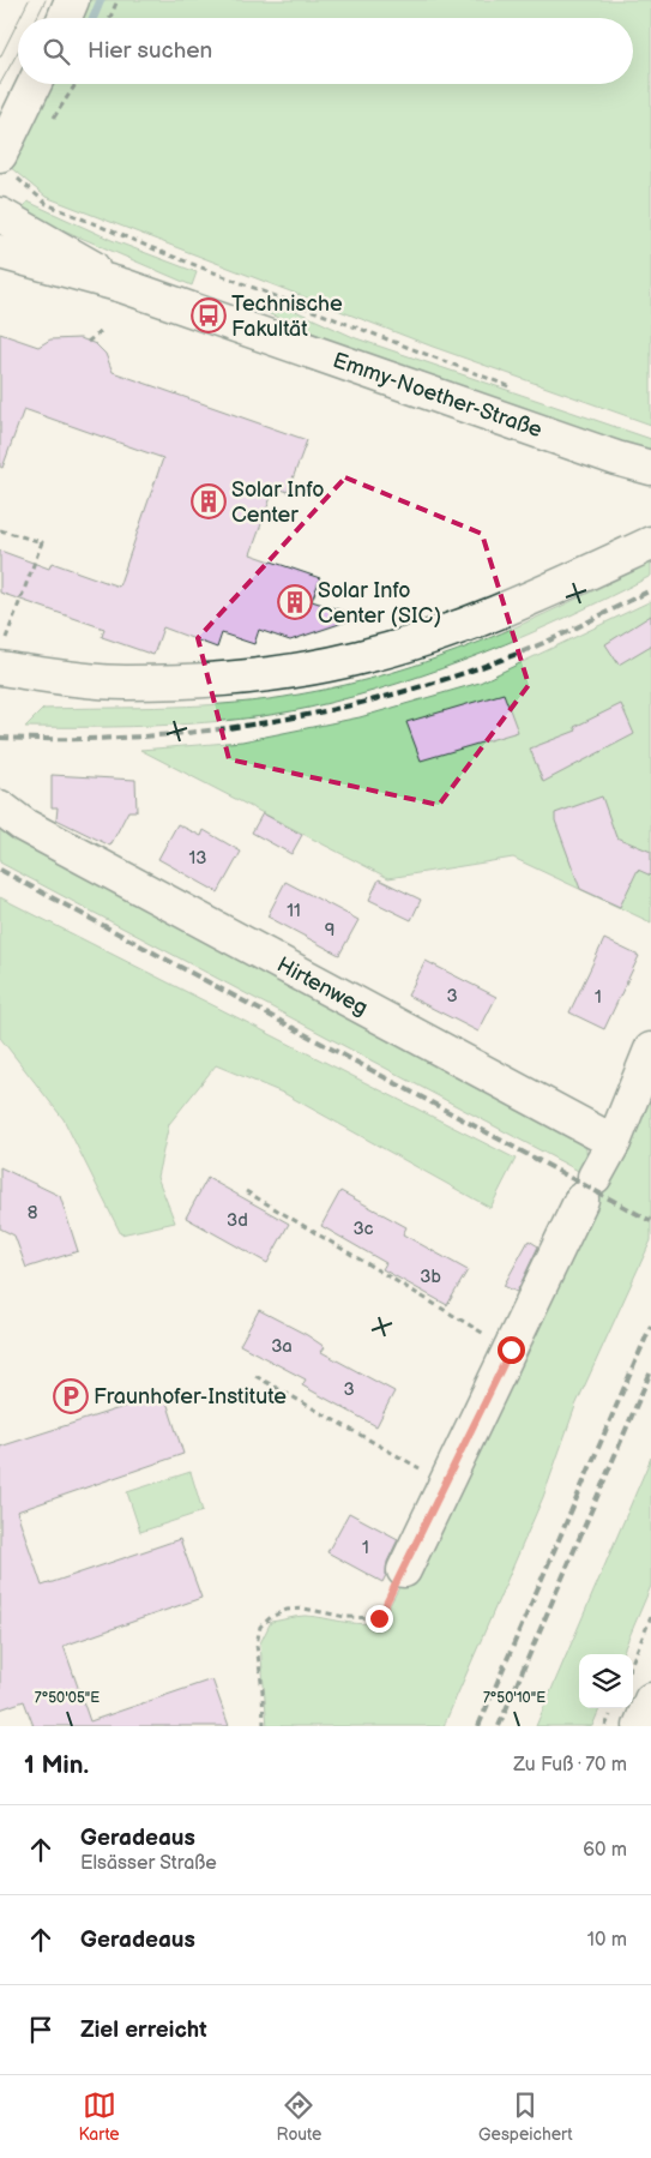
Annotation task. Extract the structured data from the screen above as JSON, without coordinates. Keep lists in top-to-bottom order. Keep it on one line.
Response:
{"streets":{"street":["Emmy-Noether-Straße","Hirtenweg"]},"places":{"bus stop":["Technische Fakultät"],"building":["Solar Info Center","Solar Info Center (SIC)"],"parking":["Fraunhofer-Institute"]},"house_numbers":["13","11","9","3","1","8","3d","3c","3b","3a","3","1"],"page":{"search":"Hier suchen","heading":["1 Min.","Zu Fuß · 70 m"],"list":[["Geradeaus","Elsässer Straße","60 m"],["Geradeaus","10 m"],"Ziel erreicht"],"nav":["Karte","Route","Gespeichert"]},"coordinates":["7°50'05\"E","7°50'10\"E"]}
